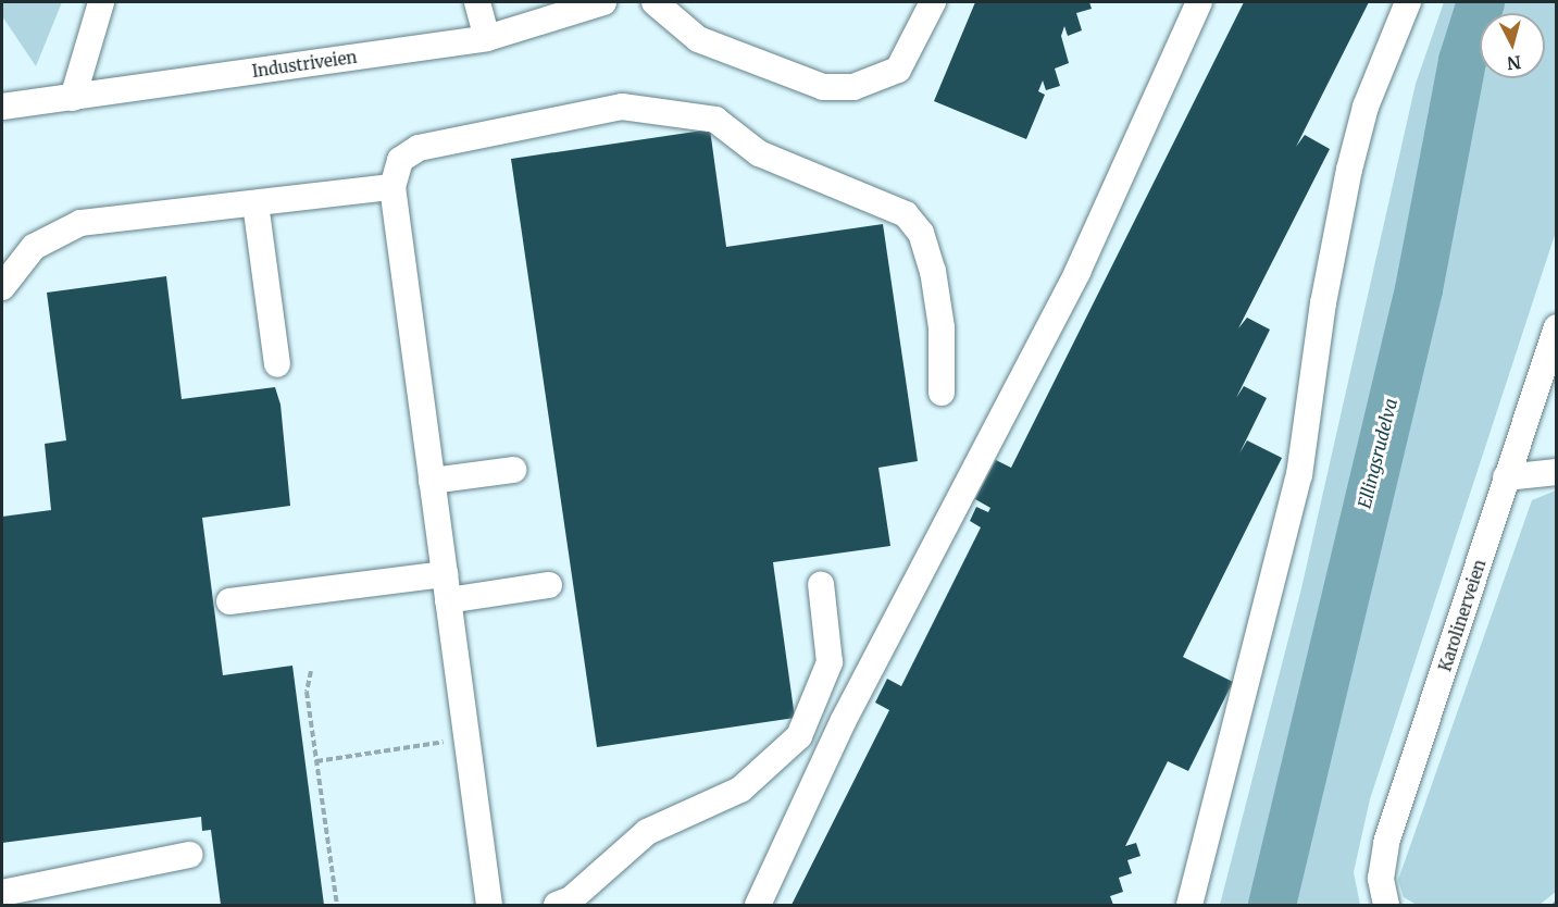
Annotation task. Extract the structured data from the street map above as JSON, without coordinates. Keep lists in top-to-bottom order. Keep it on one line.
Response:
{"streets":{"street":["Industriveien","Karolinerveien"]},"water":["Ellingsrudelva"],"north":"bottom"}
